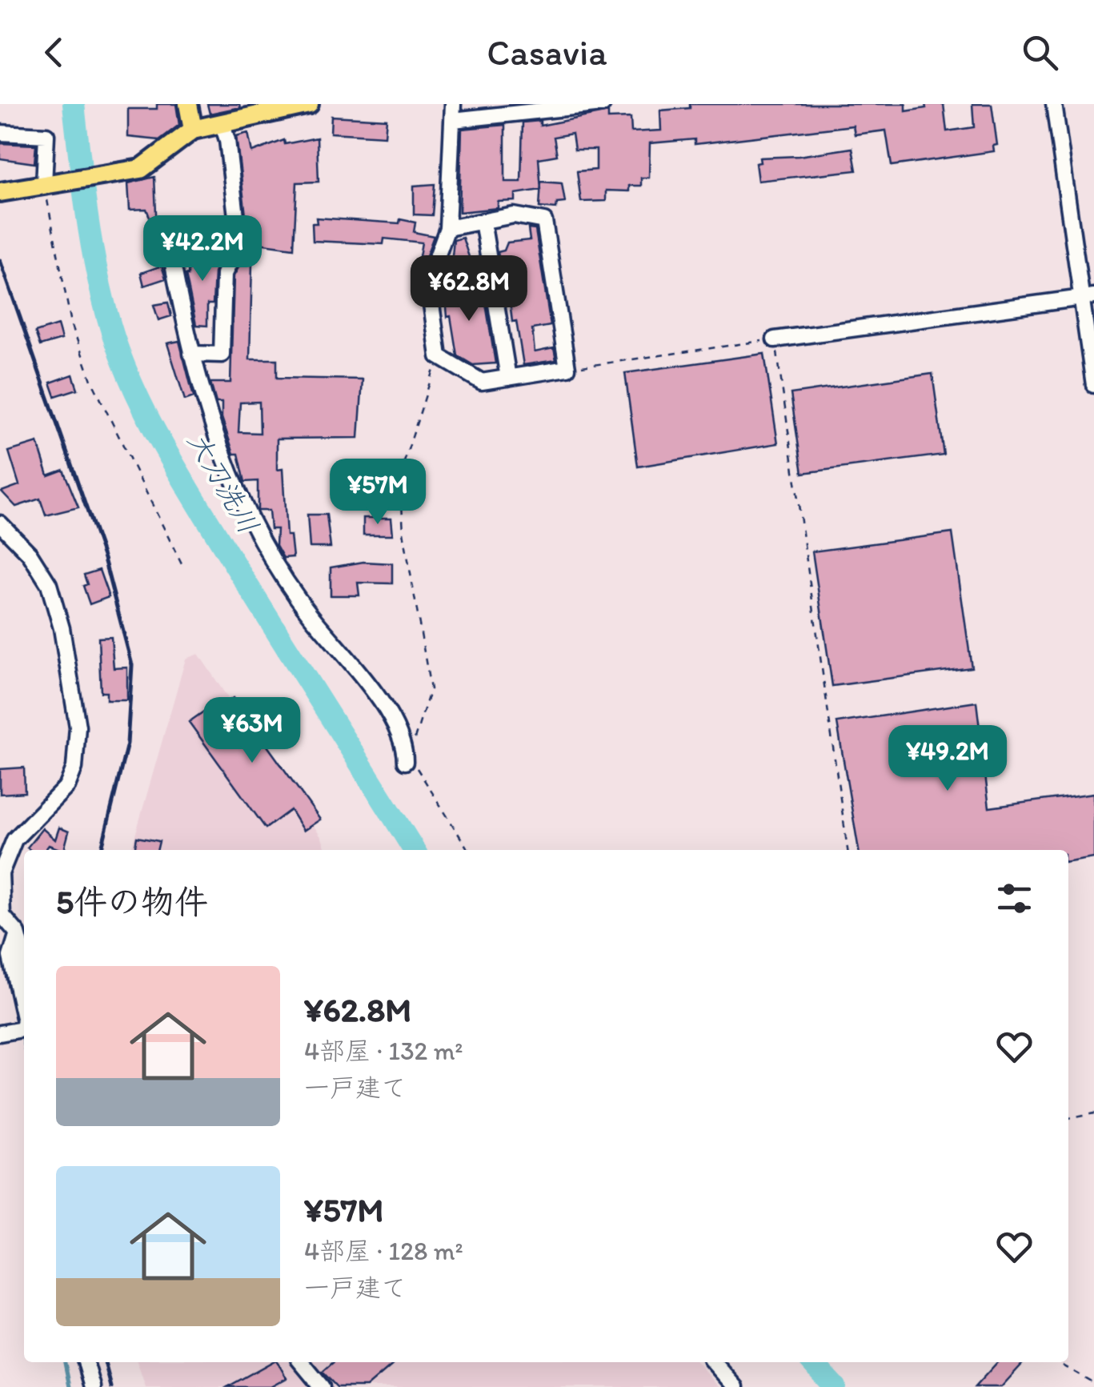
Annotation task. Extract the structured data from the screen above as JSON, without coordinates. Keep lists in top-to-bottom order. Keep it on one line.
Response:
{"water":["大刀洗川"],"page":{"header":"Casavia","price":["¥42.2M","¥62.8M","¥57M","¥63M","¥49.2M"],"heading":"5件の物件","list":[{"name":"¥62.8M","note":"4部屋 · 132 m² · 一戸建て"},{"name":"¥57M","note":"4部屋 · 128 m² · 一戸建て"}]}}
